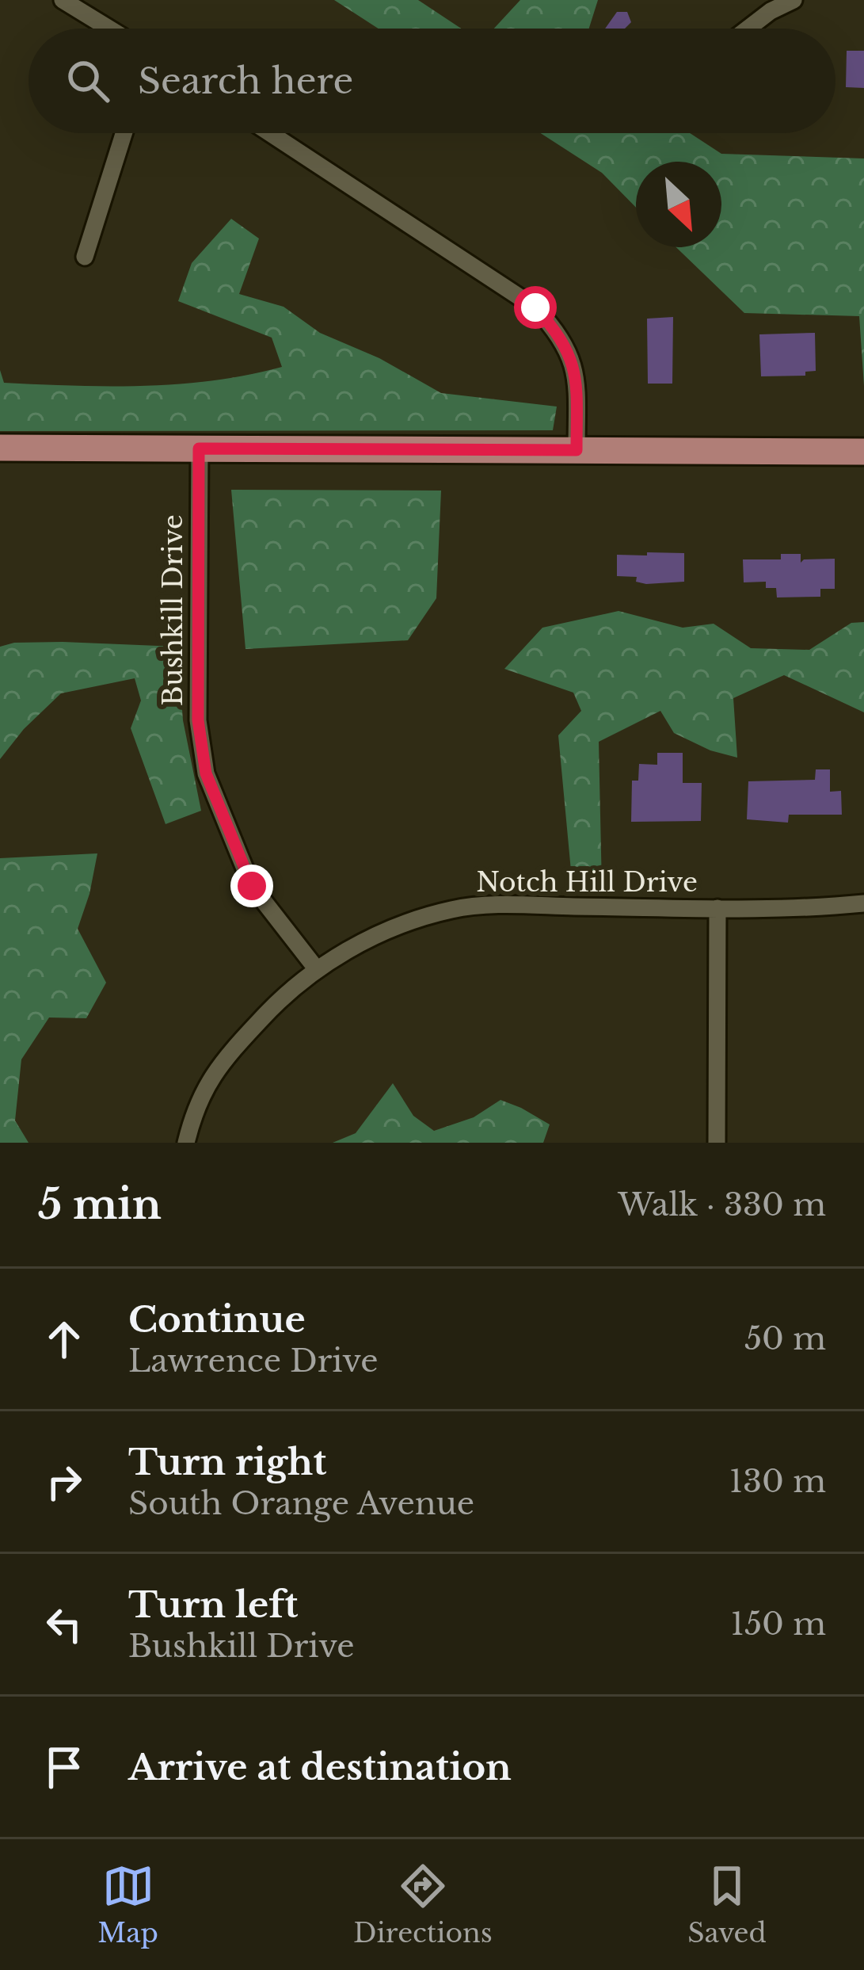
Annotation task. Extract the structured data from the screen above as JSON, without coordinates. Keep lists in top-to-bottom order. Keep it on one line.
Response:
{"streets":{"street":["Bushkill Drive","Notch Hill Drive"]},"crossings":[["Bushkill Drive","Notch Hill Drive"]],"north":"bottom right","page":{"search":"Search here","heading":["5 min","Walk · 330 m"],"list":[["Continue","Lawrence Drive","50 m"],["Turn right","South Orange Avenue","130 m"],["Turn left","Bushkill Drive","150 m"],"Arrive at destination"],"nav":["Map","Directions","Saved"]}}
